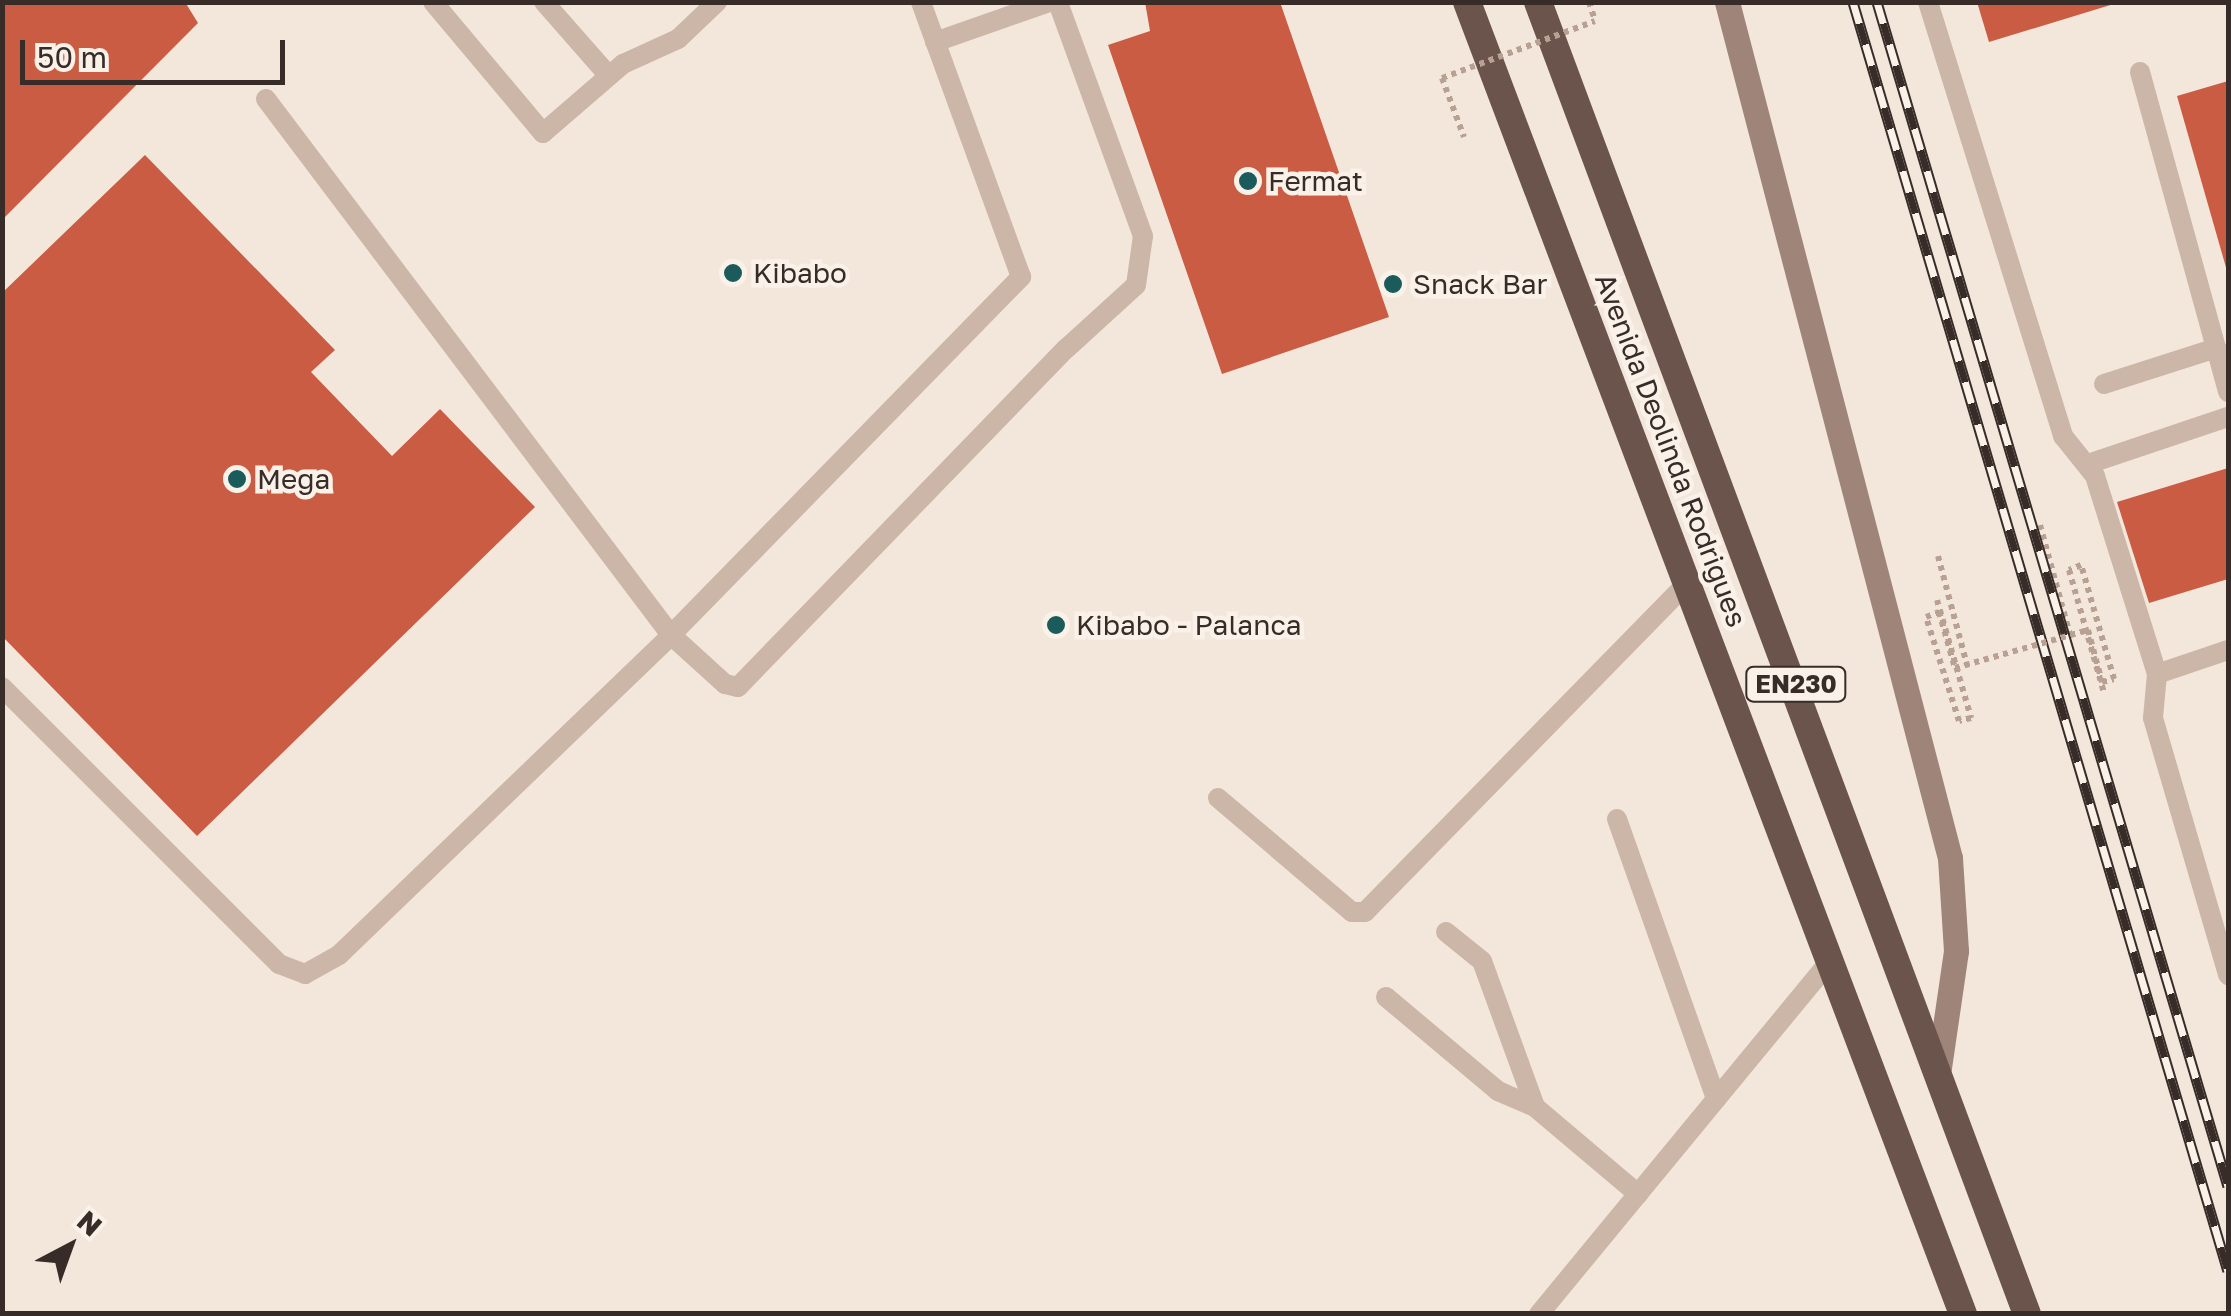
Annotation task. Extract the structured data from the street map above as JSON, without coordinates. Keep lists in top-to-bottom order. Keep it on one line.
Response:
{"streets":{"highway":["Avenida Deolinda Rodrigues","EN230"]},"places":["Fermat","Kibabo","Snack Bar","Mega","Kibabo - Palanca"],"scale_bar":"50 m","north":"top right"}
